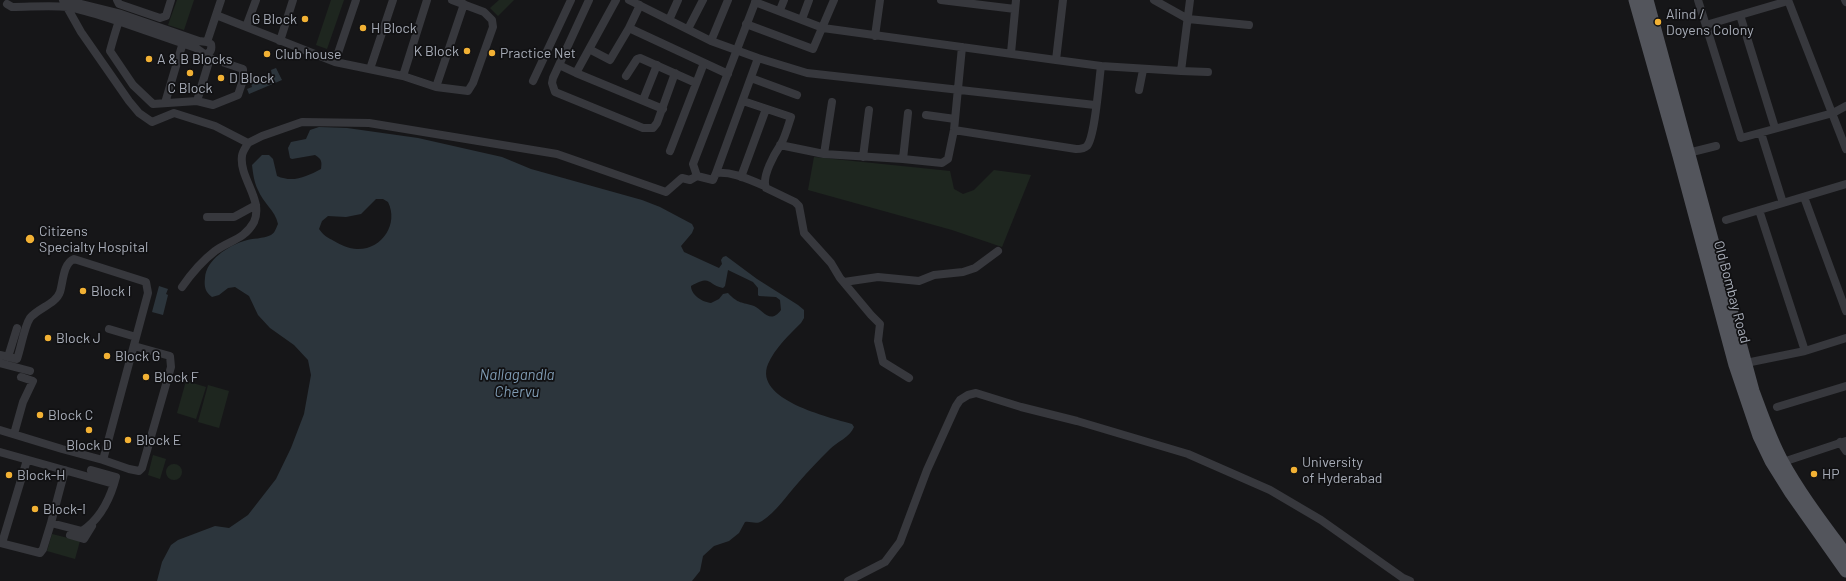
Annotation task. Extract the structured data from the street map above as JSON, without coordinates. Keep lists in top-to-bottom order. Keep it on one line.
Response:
{"streets":{"main road":["Old Bombay Road"]},"water":["Nallagandla Chervu"],"places":["G Block","Alind / Doyens Colony","H Block","K Block","Practice Net","Club house","A & B Blocks","C Block","D Block","Citizens Specialty Hospital","Block I","Block J","Block G","Block F","Block C","Block D","Block E","University of Hyderabad","HP","Block-H","Block-I"]}
